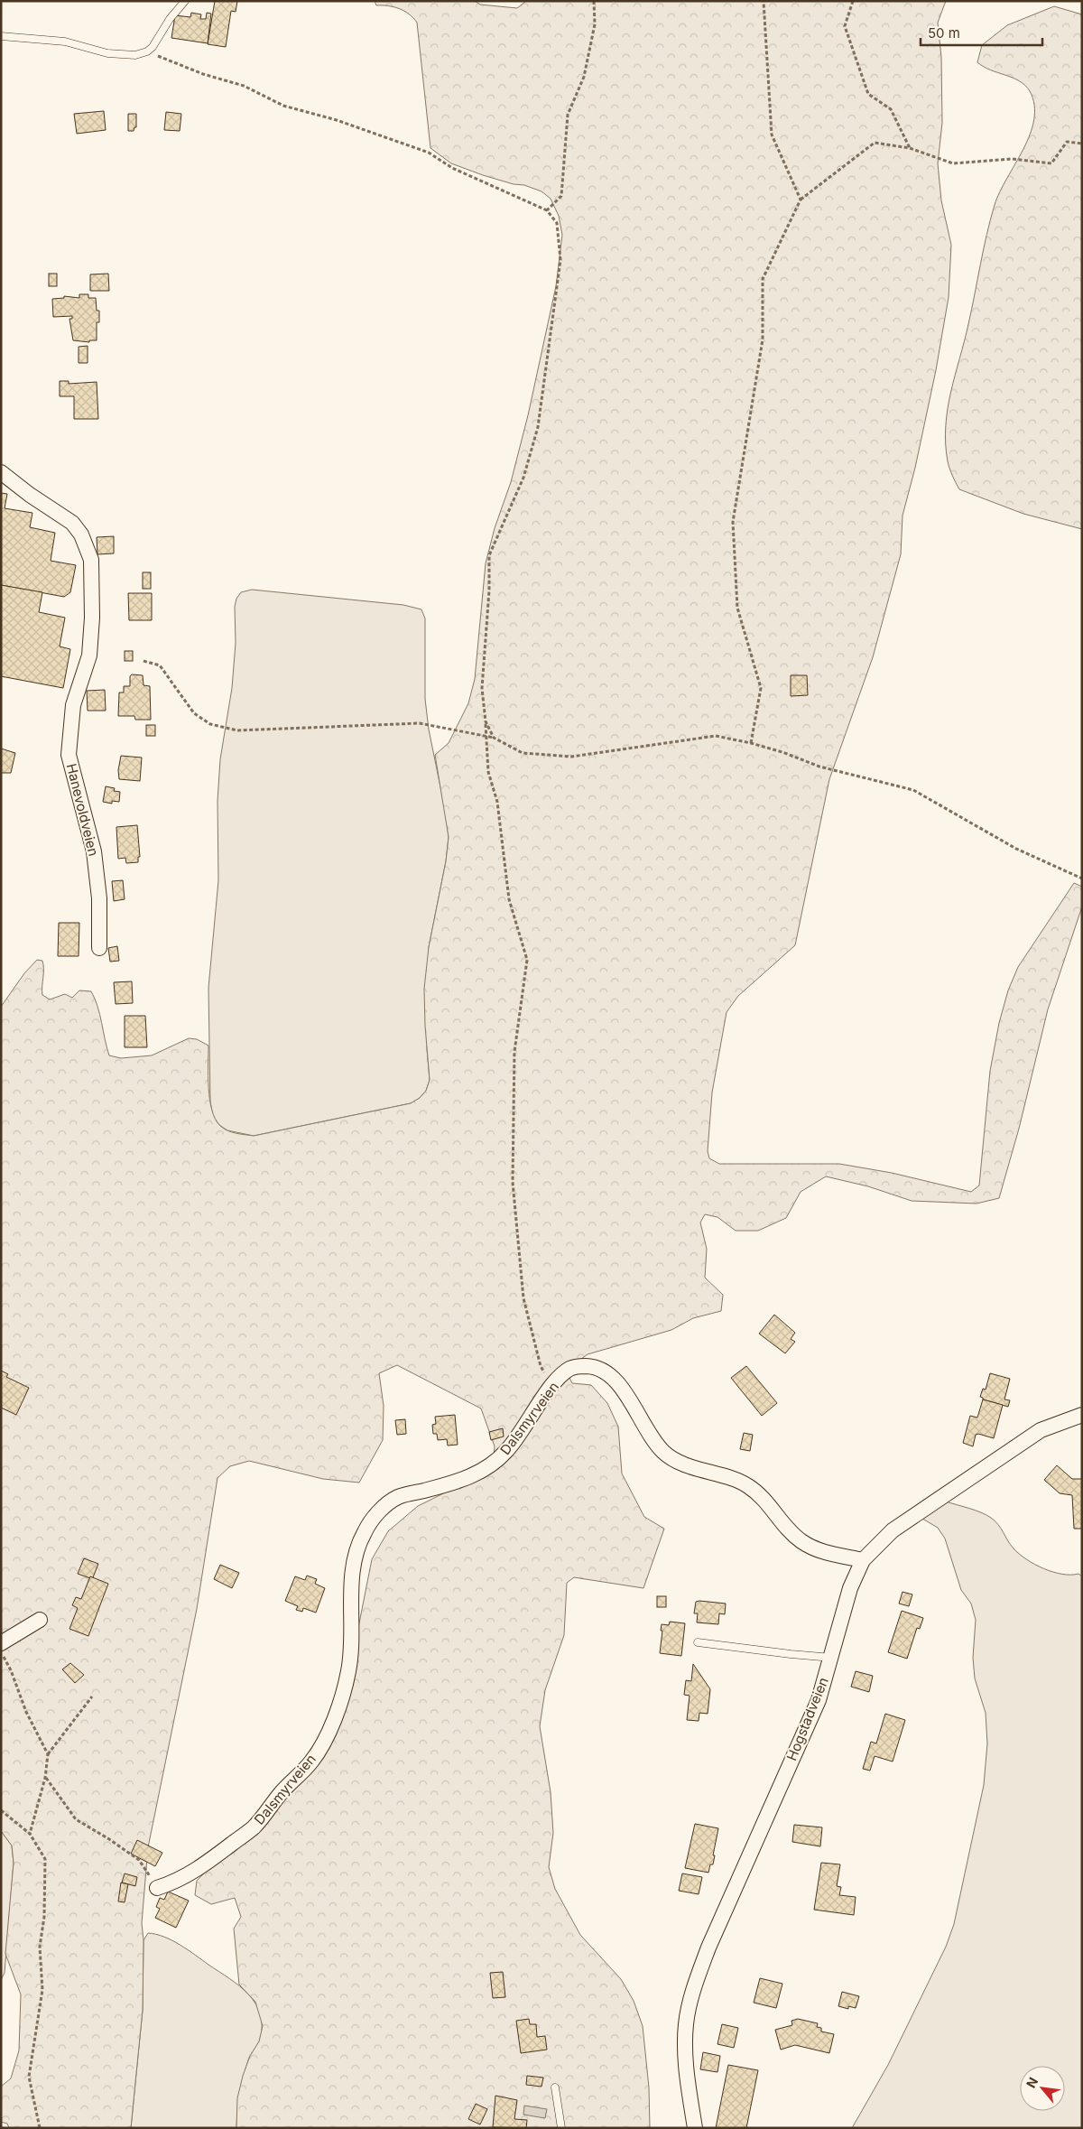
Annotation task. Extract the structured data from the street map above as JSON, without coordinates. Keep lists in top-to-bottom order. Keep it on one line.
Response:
{"streets":{"street":["Hanevoldveien","Dalsmyrveien","Hogstadveien"]},"crossings":[["Dalsmyrveien","Hogstadveien"]],"scale_bar":"50 m","north":"top left"}
